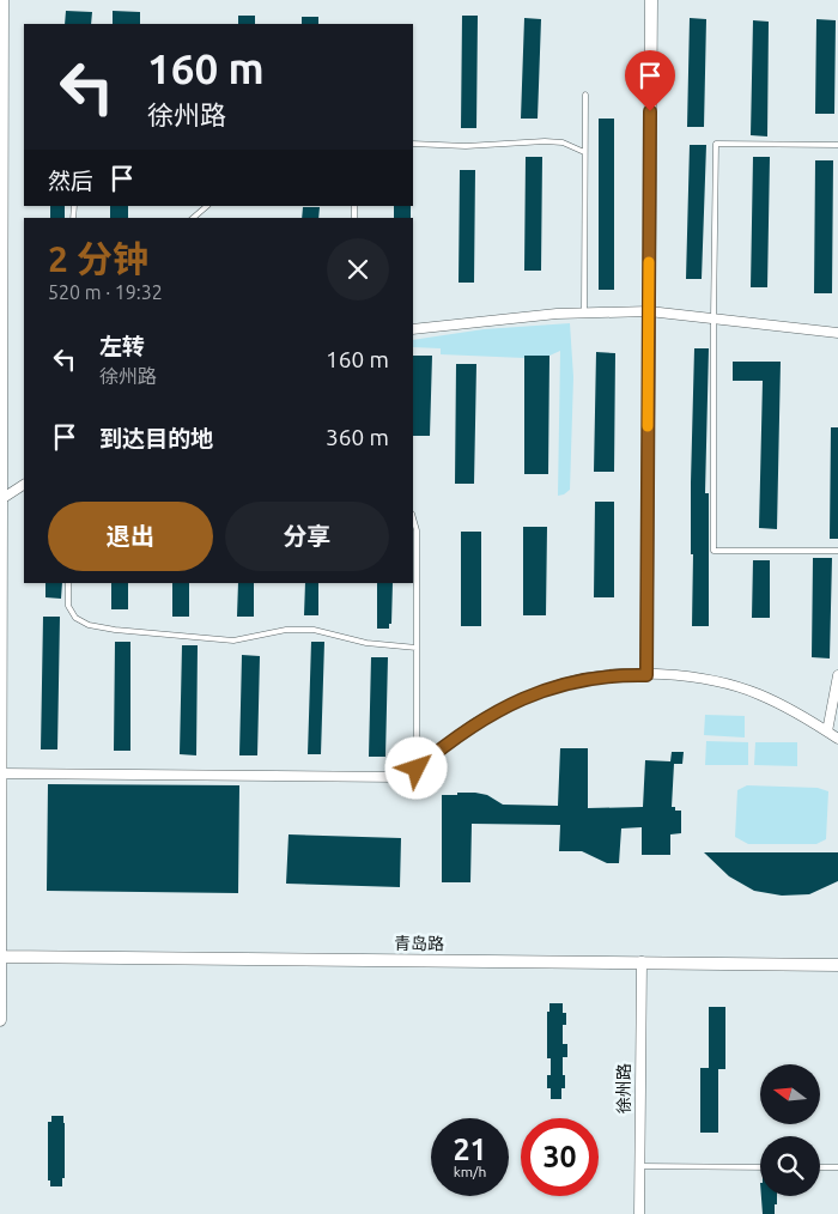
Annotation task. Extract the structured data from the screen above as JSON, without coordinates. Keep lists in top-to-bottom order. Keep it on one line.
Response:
{"streets":{"street":["青岛路","徐州路"]},"crossings":[["青岛路","徐州路"]],"north":"left","page":{"turn":["160 m","徐州路"],"then":"然后","heading":["2 分钟","520 m · 19:32"],"list":[{"name":"左转","note":"徐州路","value":"160 m"},{"name":"到达目的地","value":"360 m"}],"buttons":["退出","分享"],"speed":"21 km/h","limit":"30"}}
